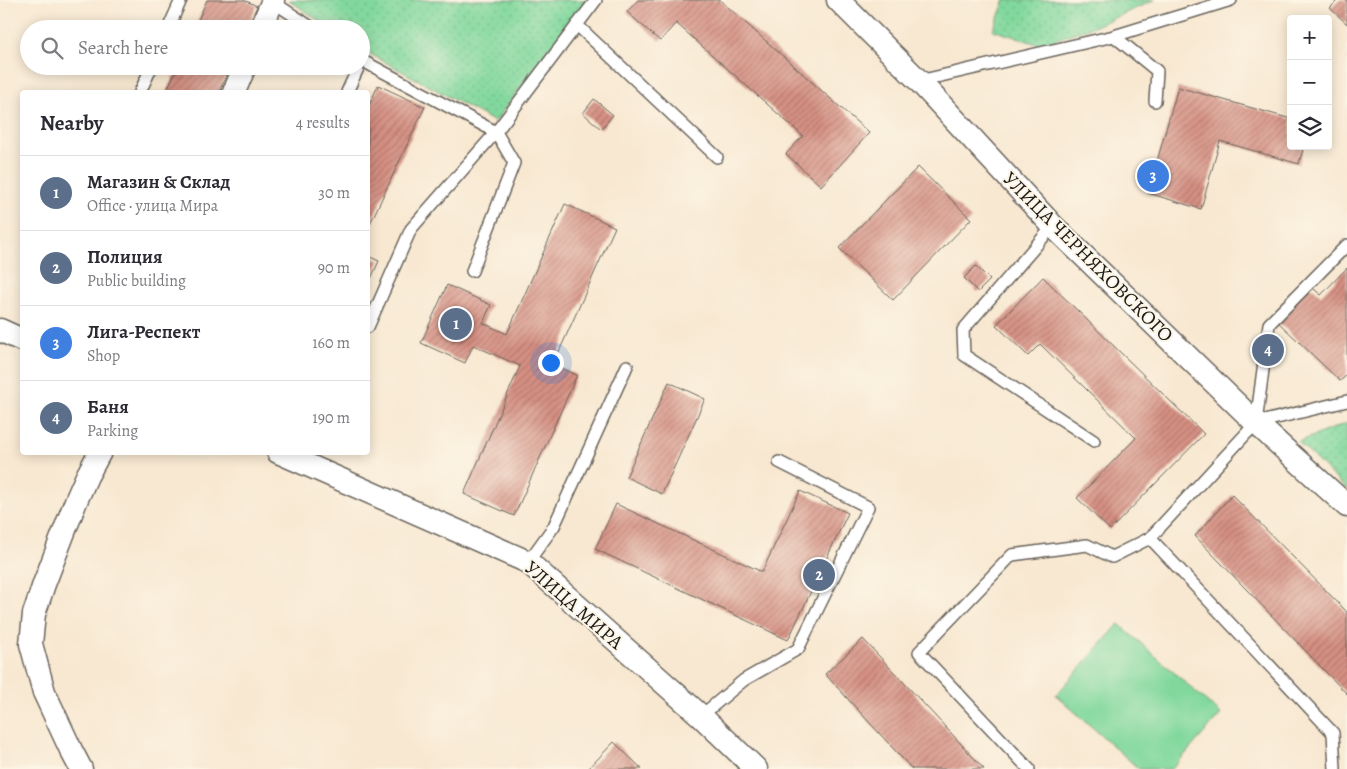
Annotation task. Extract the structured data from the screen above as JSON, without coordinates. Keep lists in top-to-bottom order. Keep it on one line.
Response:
{"streets":{"street":["УЛИЦА ЧЕРНЯХОВСКОГО","УЛИЦА МИРА"]},"page":{"map_buttons":["+","−"],"search":"Search here","heading":["Nearby","4 results"],"list":[{"mark":"1","name":"Магазин & Склад","note":"Office · улица Мира","value":"30 m"},{"mark":"2","name":"Полиция","note":"Public building","value":"90 m"},{"mark":"3","name":"Лига-Респект","note":"Shop","value":"160 m"},{"mark":"4","name":"Баня","note":"Parking","value":"190 m"}],"pins":["3","1","4","2"]}}
